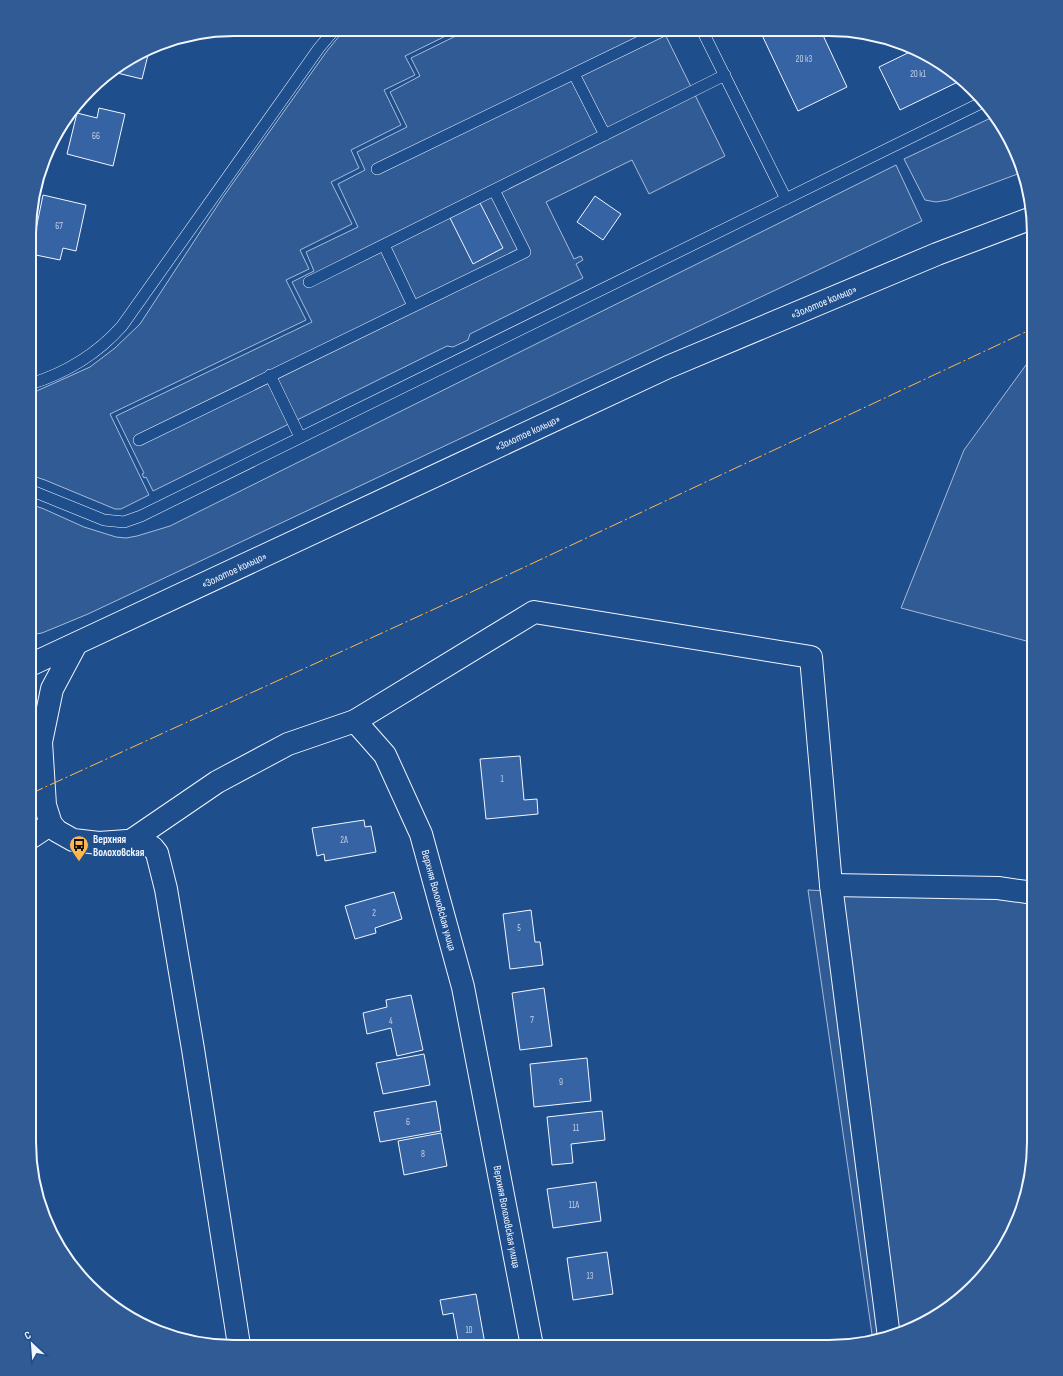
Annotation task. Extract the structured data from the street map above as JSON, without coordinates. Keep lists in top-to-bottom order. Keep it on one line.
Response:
{"streets":{"street":["«Золотое кольцо»","Верхняя Волоховская улица"]},"places":{"bus stop":["Верхняя Волоховская"]},"house_numbers":["20 к3","20 к1","66","67","1","2А","2","5","7","4","9","6","11","8","11А","13","10"],"north":"top left"}
